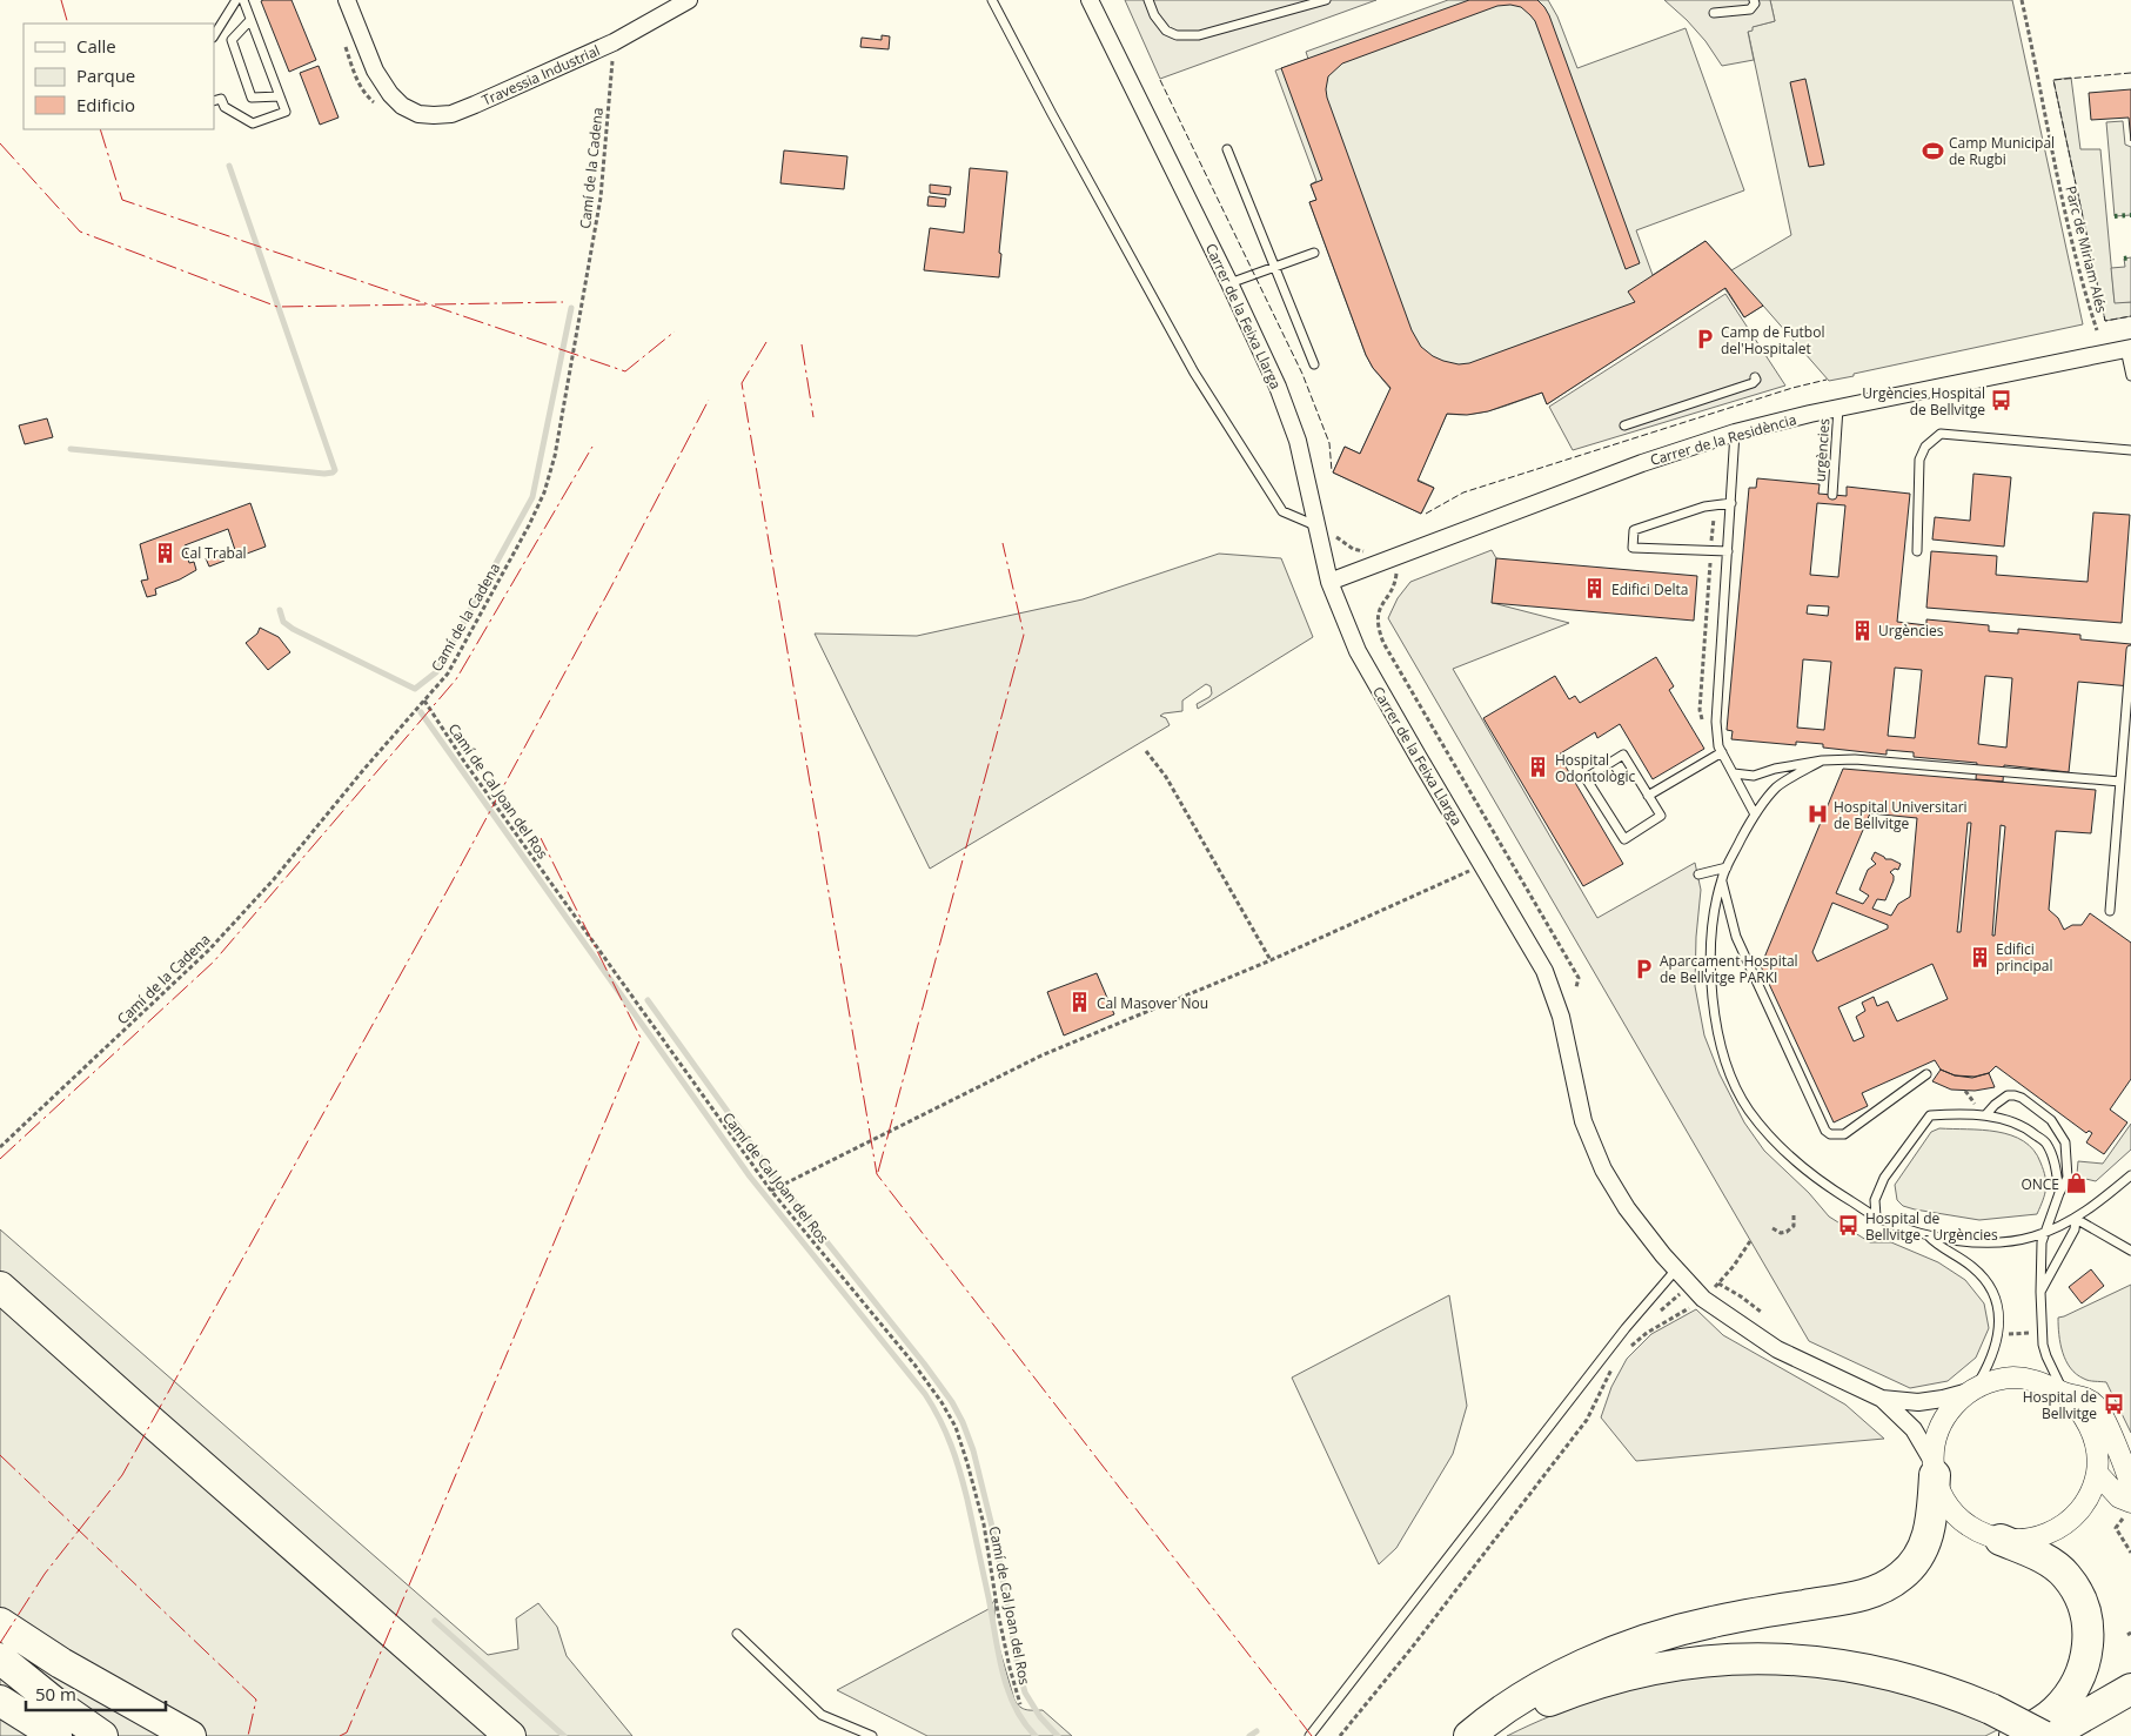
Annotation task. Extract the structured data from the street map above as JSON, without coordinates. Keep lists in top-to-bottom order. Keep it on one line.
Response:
{"streets":{"street":["Travessia Industrial","Carrer de la Feixa Llarga","Carrer de la Residència"],"lane":["urgències"],"path":["Camí de la Cadena","Parc de Miriam Alés","Camí de Cal Joan del Ros"]},"crossings":[["Travessia Industrial","Camí de la Cadena"],["Camí de la Cadena","Camí de Cal Joan del Ros"],["Carrer de la Feixa Llarga","Carrer de la Residència"],["Carrer de la Residència","urgències"]],"places":{"sports":["Camp Municipal de Rugbi"],"parking":["Camp de Futbol del'Hospitalet","Aparcament Hospital de Bellvitge PARKI"],"bus stop":["Urgències Hospital de Bellvitge","Hospital de Bellvitge - Urgències","Hospital de Bellvitge"],"building":["Cal Trabal","Edifici Delta","Urgències","Hospital Odontològic","Edifici principal","Cal Masover Nou"],"hospital":["Hospital Universitari de Bellvitge"],"shop":["ONCE"]},"legend":["Calle","Parque","Edificio"],"scale_bar":"50 m"}
